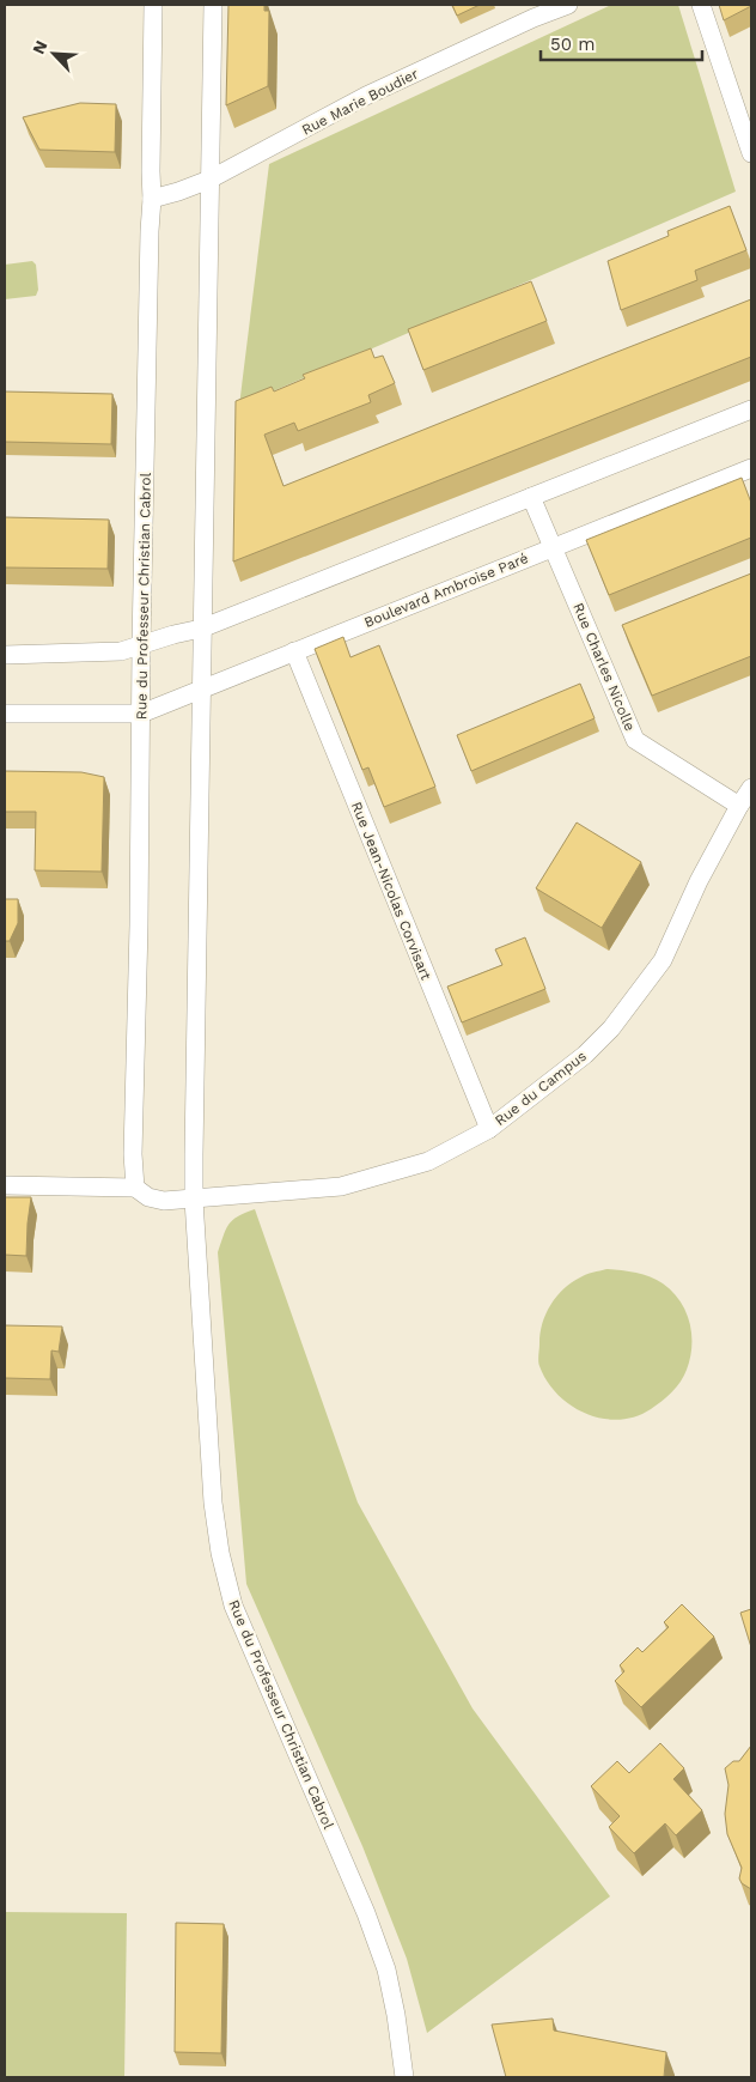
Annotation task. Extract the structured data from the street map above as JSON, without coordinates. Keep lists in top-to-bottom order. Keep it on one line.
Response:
{"streets":{"street":["Rue Marie Boudier","Boulevard Ambroise Paré","Rue du Professeur Christian Cabrol","Rue Charles Nicolle","Rue Jean-Nicolas Corvisart","Rue du Campus"]},"crossings":[["Rue Marie Boudier","Rue du Professeur Christian Cabrol"],["Boulevard Ambroise Paré","Rue du Professeur Christian Cabrol"],["Boulevard Ambroise Paré","Rue Charles Nicolle"],["Boulevard Ambroise Paré","Rue Jean-Nicolas Corvisart"],["Rue du Professeur Christian Cabrol","Rue du Campus"],["Rue Charles Nicolle","Rue du Campus"],["Rue Jean-Nicolas Corvisart","Rue du Campus"]],"scale_bar":"50 m","north":"top left"}
